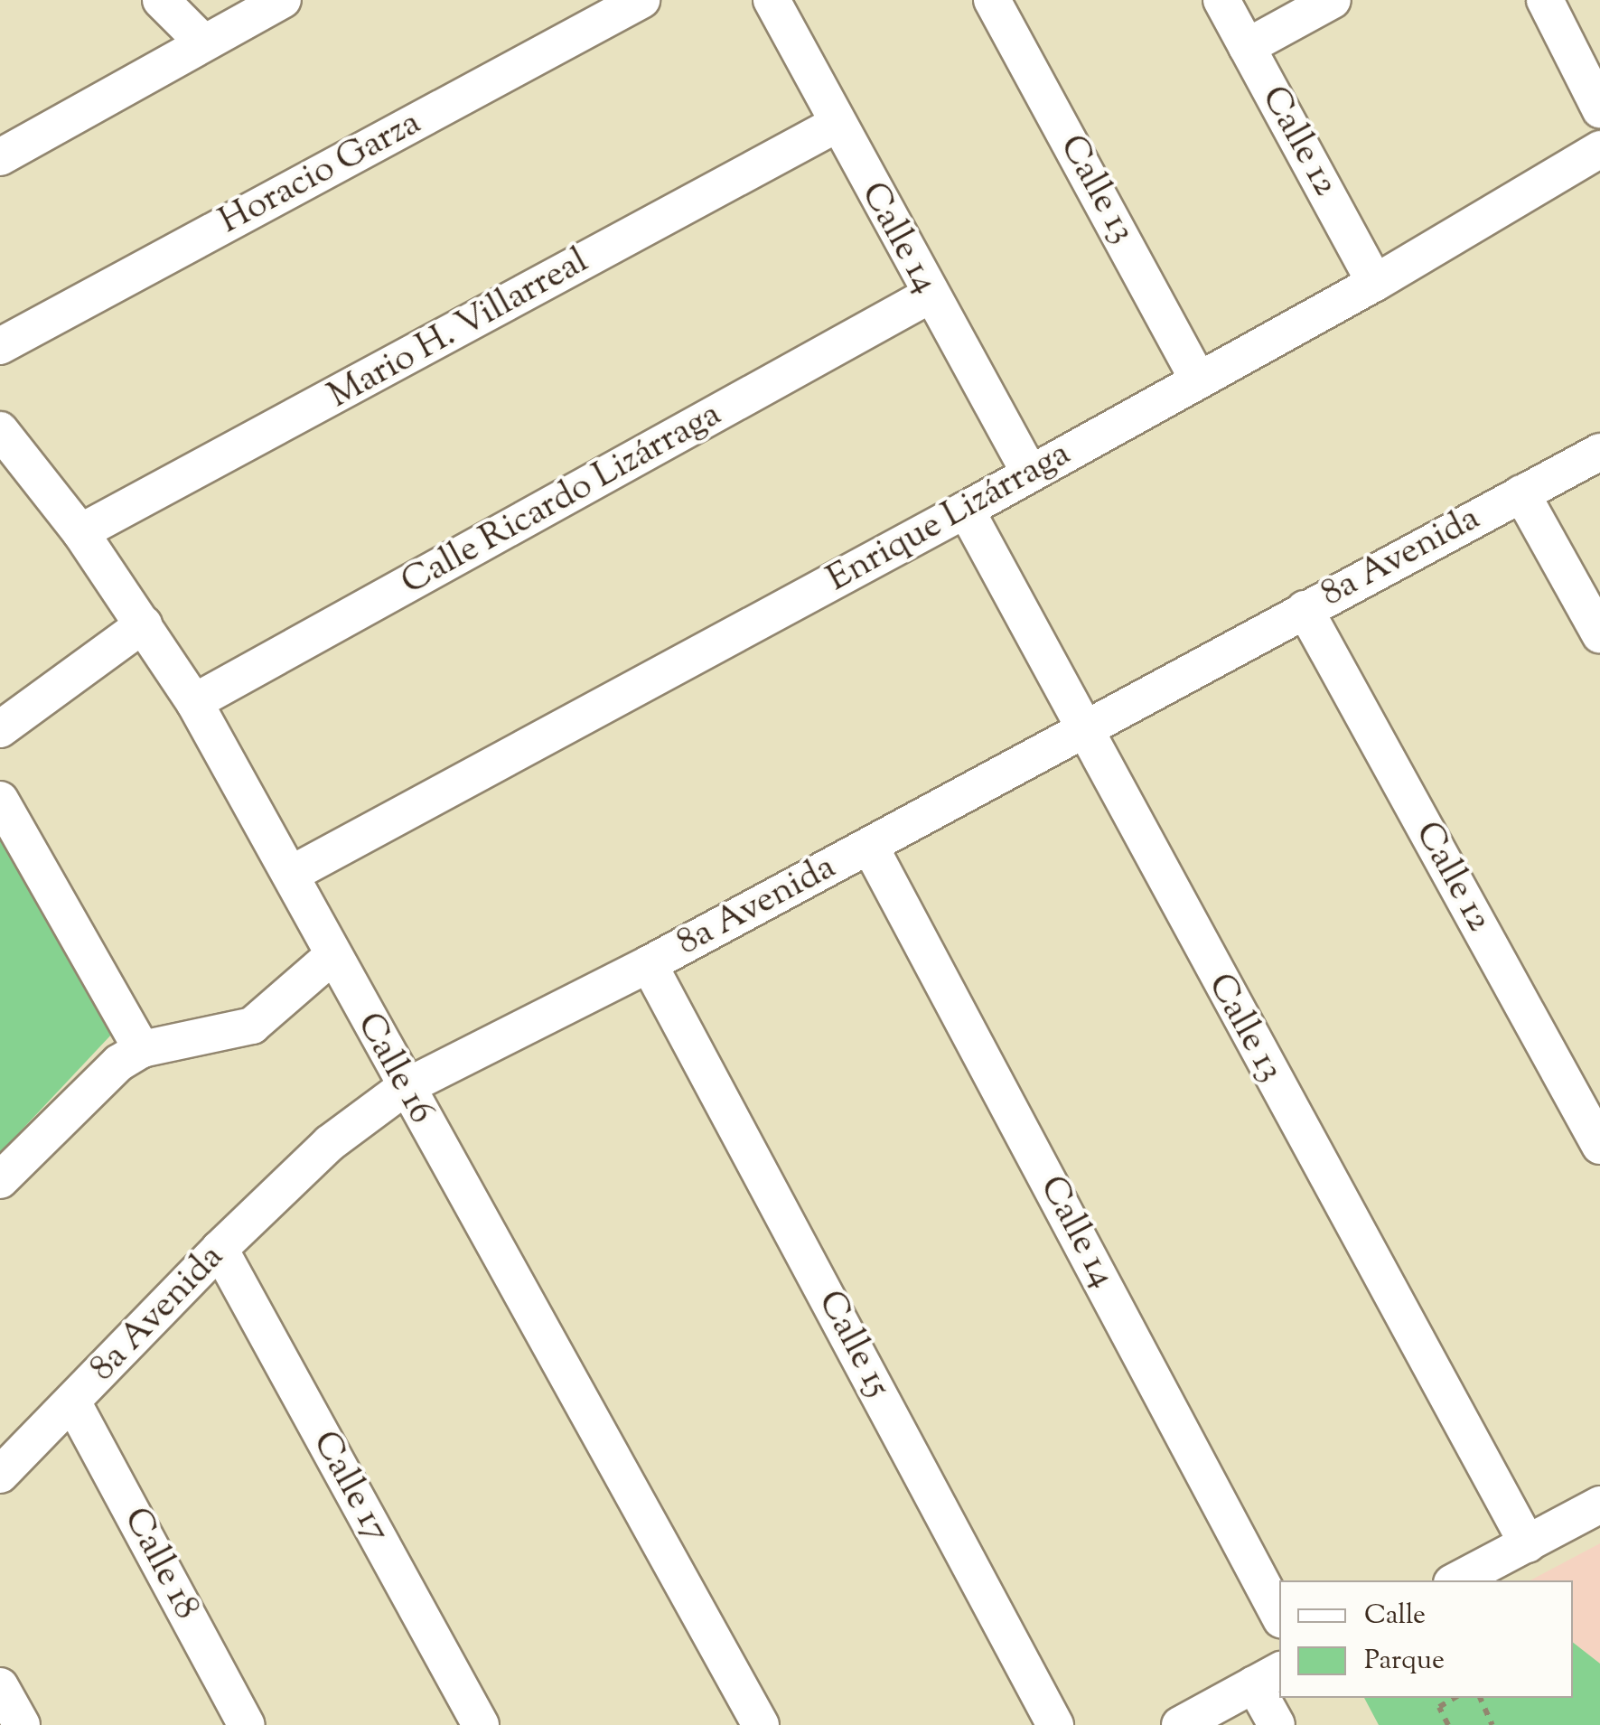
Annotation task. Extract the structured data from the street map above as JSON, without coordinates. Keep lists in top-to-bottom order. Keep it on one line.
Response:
{"streets":{"street":["Calle 12","Horacio Garza","Calle 13","Calle 14","Mario H. Villarreal","Calle Ricardo Lizárraga","Enrique Lizárraga","8a Avenida","Calle 16","Calle 15","Calle 17","Calle 18"]},"crossings":[["Calle 12","Enrique Lizárraga"],["Calle 12","8a Avenida"],["Calle 13","Enrique Lizárraga"],["Calle 13","8a Avenida"],["Calle 14","Mario H. Villarreal"],["Calle 14","Calle Ricardo Lizárraga"],["Calle 14","Enrique Lizárraga"],["Calle 14","8a Avenida"],["Mario H. Villarreal","Calle 16"],["Calle Ricardo Lizárraga","Calle 16"],["Enrique Lizárraga","Calle 16"],["8a Avenida","Calle 16"],["8a Avenida","Calle 15"],["8a Avenida","Calle 17"],["8a Avenida","Calle 18"]],"legend":["Calle","Parque"]}
